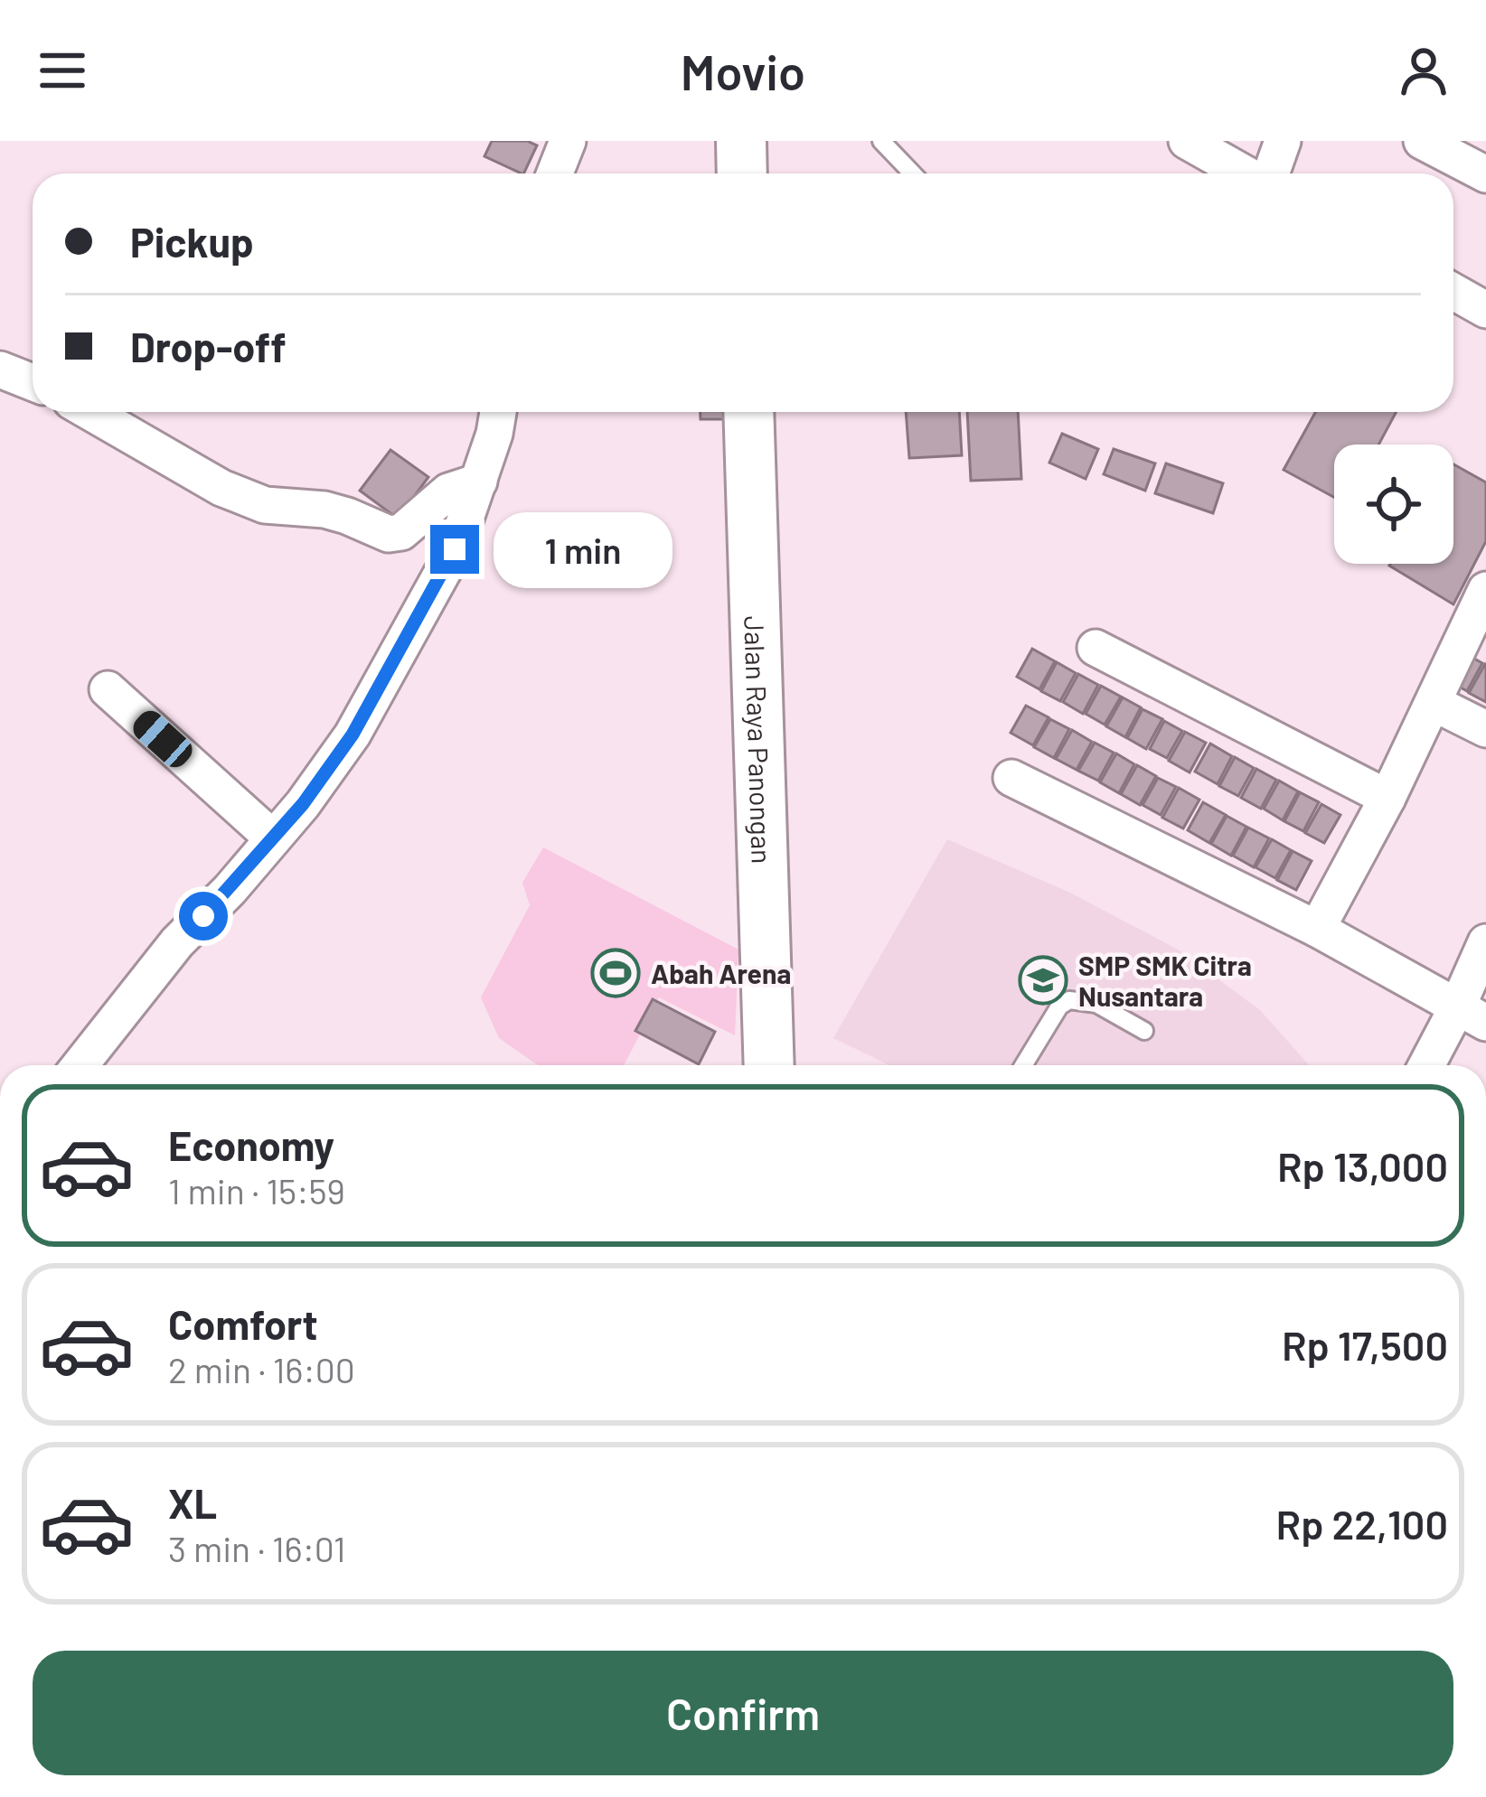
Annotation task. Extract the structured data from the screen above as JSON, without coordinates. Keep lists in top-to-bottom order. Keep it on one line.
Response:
{"streets":{"main road":["Jalan Raya Panongan"]},"places":{"sports":["Abah Arena"],"school or university":["SMP SMK Citra Nusantara"]},"page":{"header":"Movio","banner":["Pickup","Drop-off"],"bubble":"1 min","list":[{"name":"Economy","note":"1 min · 15:59","value":"Rp 13,000"},{"name":"Comfort","note":"2 min · 16:00","value":"Rp 17,500"},{"name":"XL","note":"3 min · 16:01","value":"Rp 22,100"}],"buttons":"Confirm"}}
